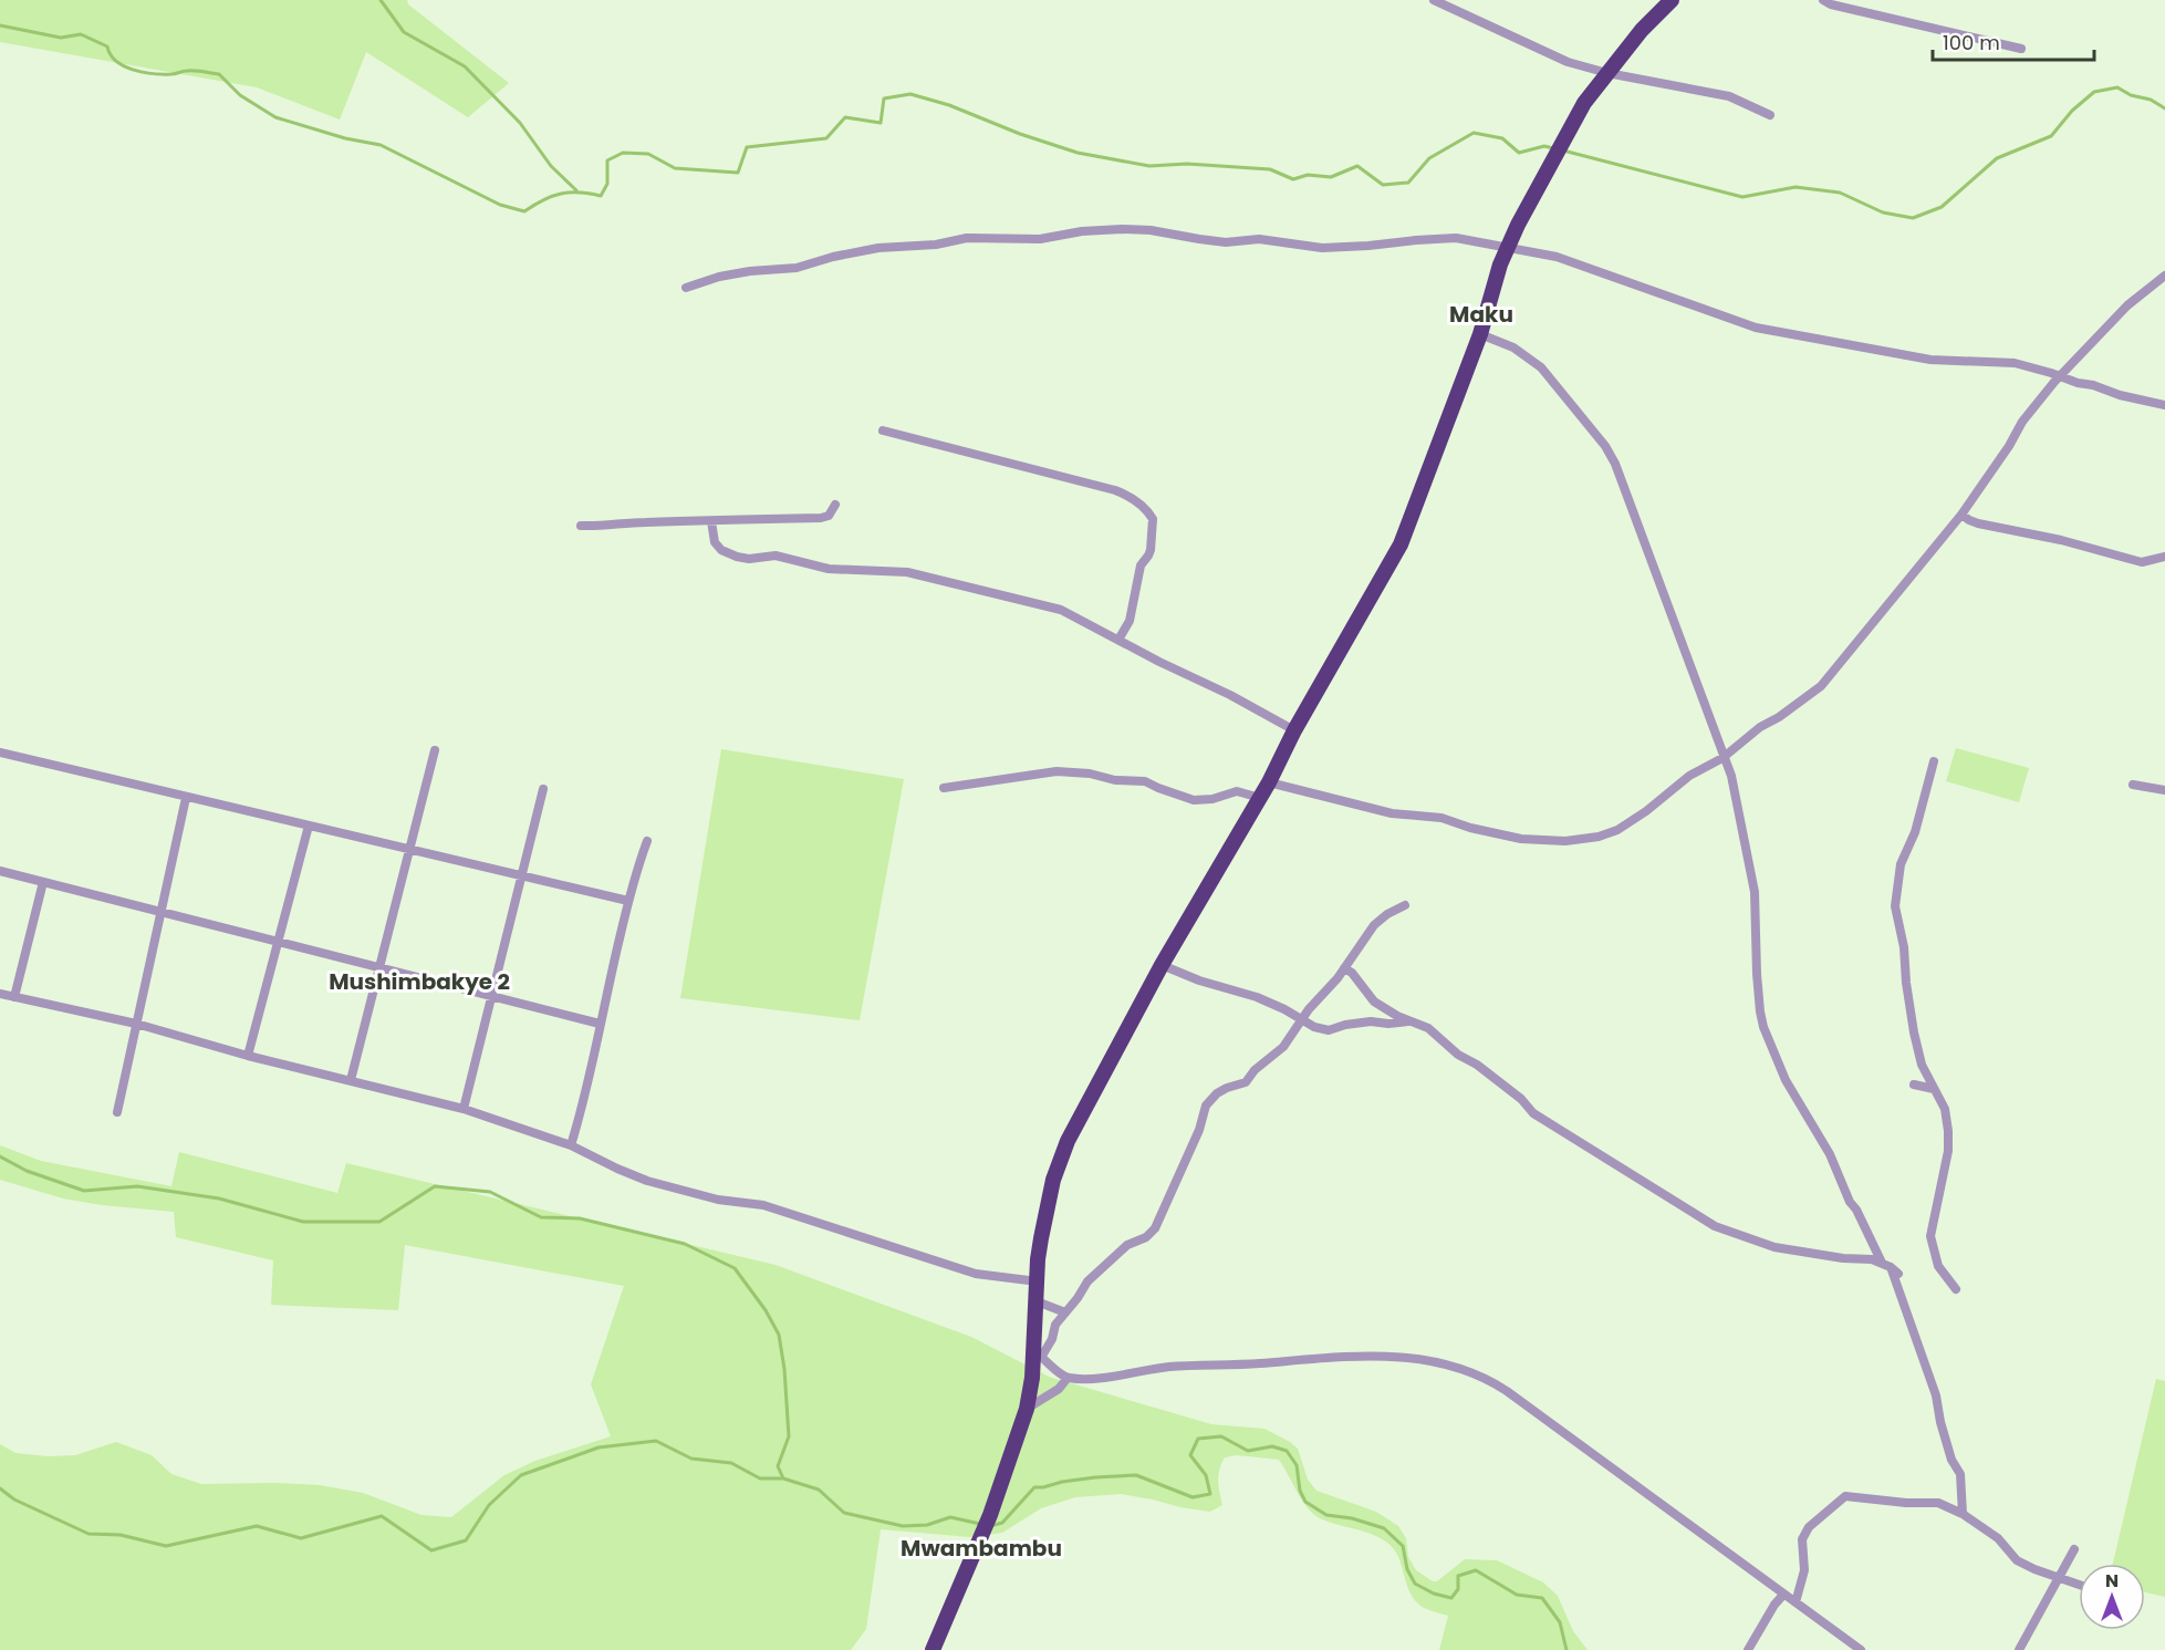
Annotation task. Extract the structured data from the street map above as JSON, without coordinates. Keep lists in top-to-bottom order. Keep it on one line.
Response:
{"districts":["Maku","Mushimbakye 2","Mwambambu"],"scale_bar":"100 m","north":"top"}
